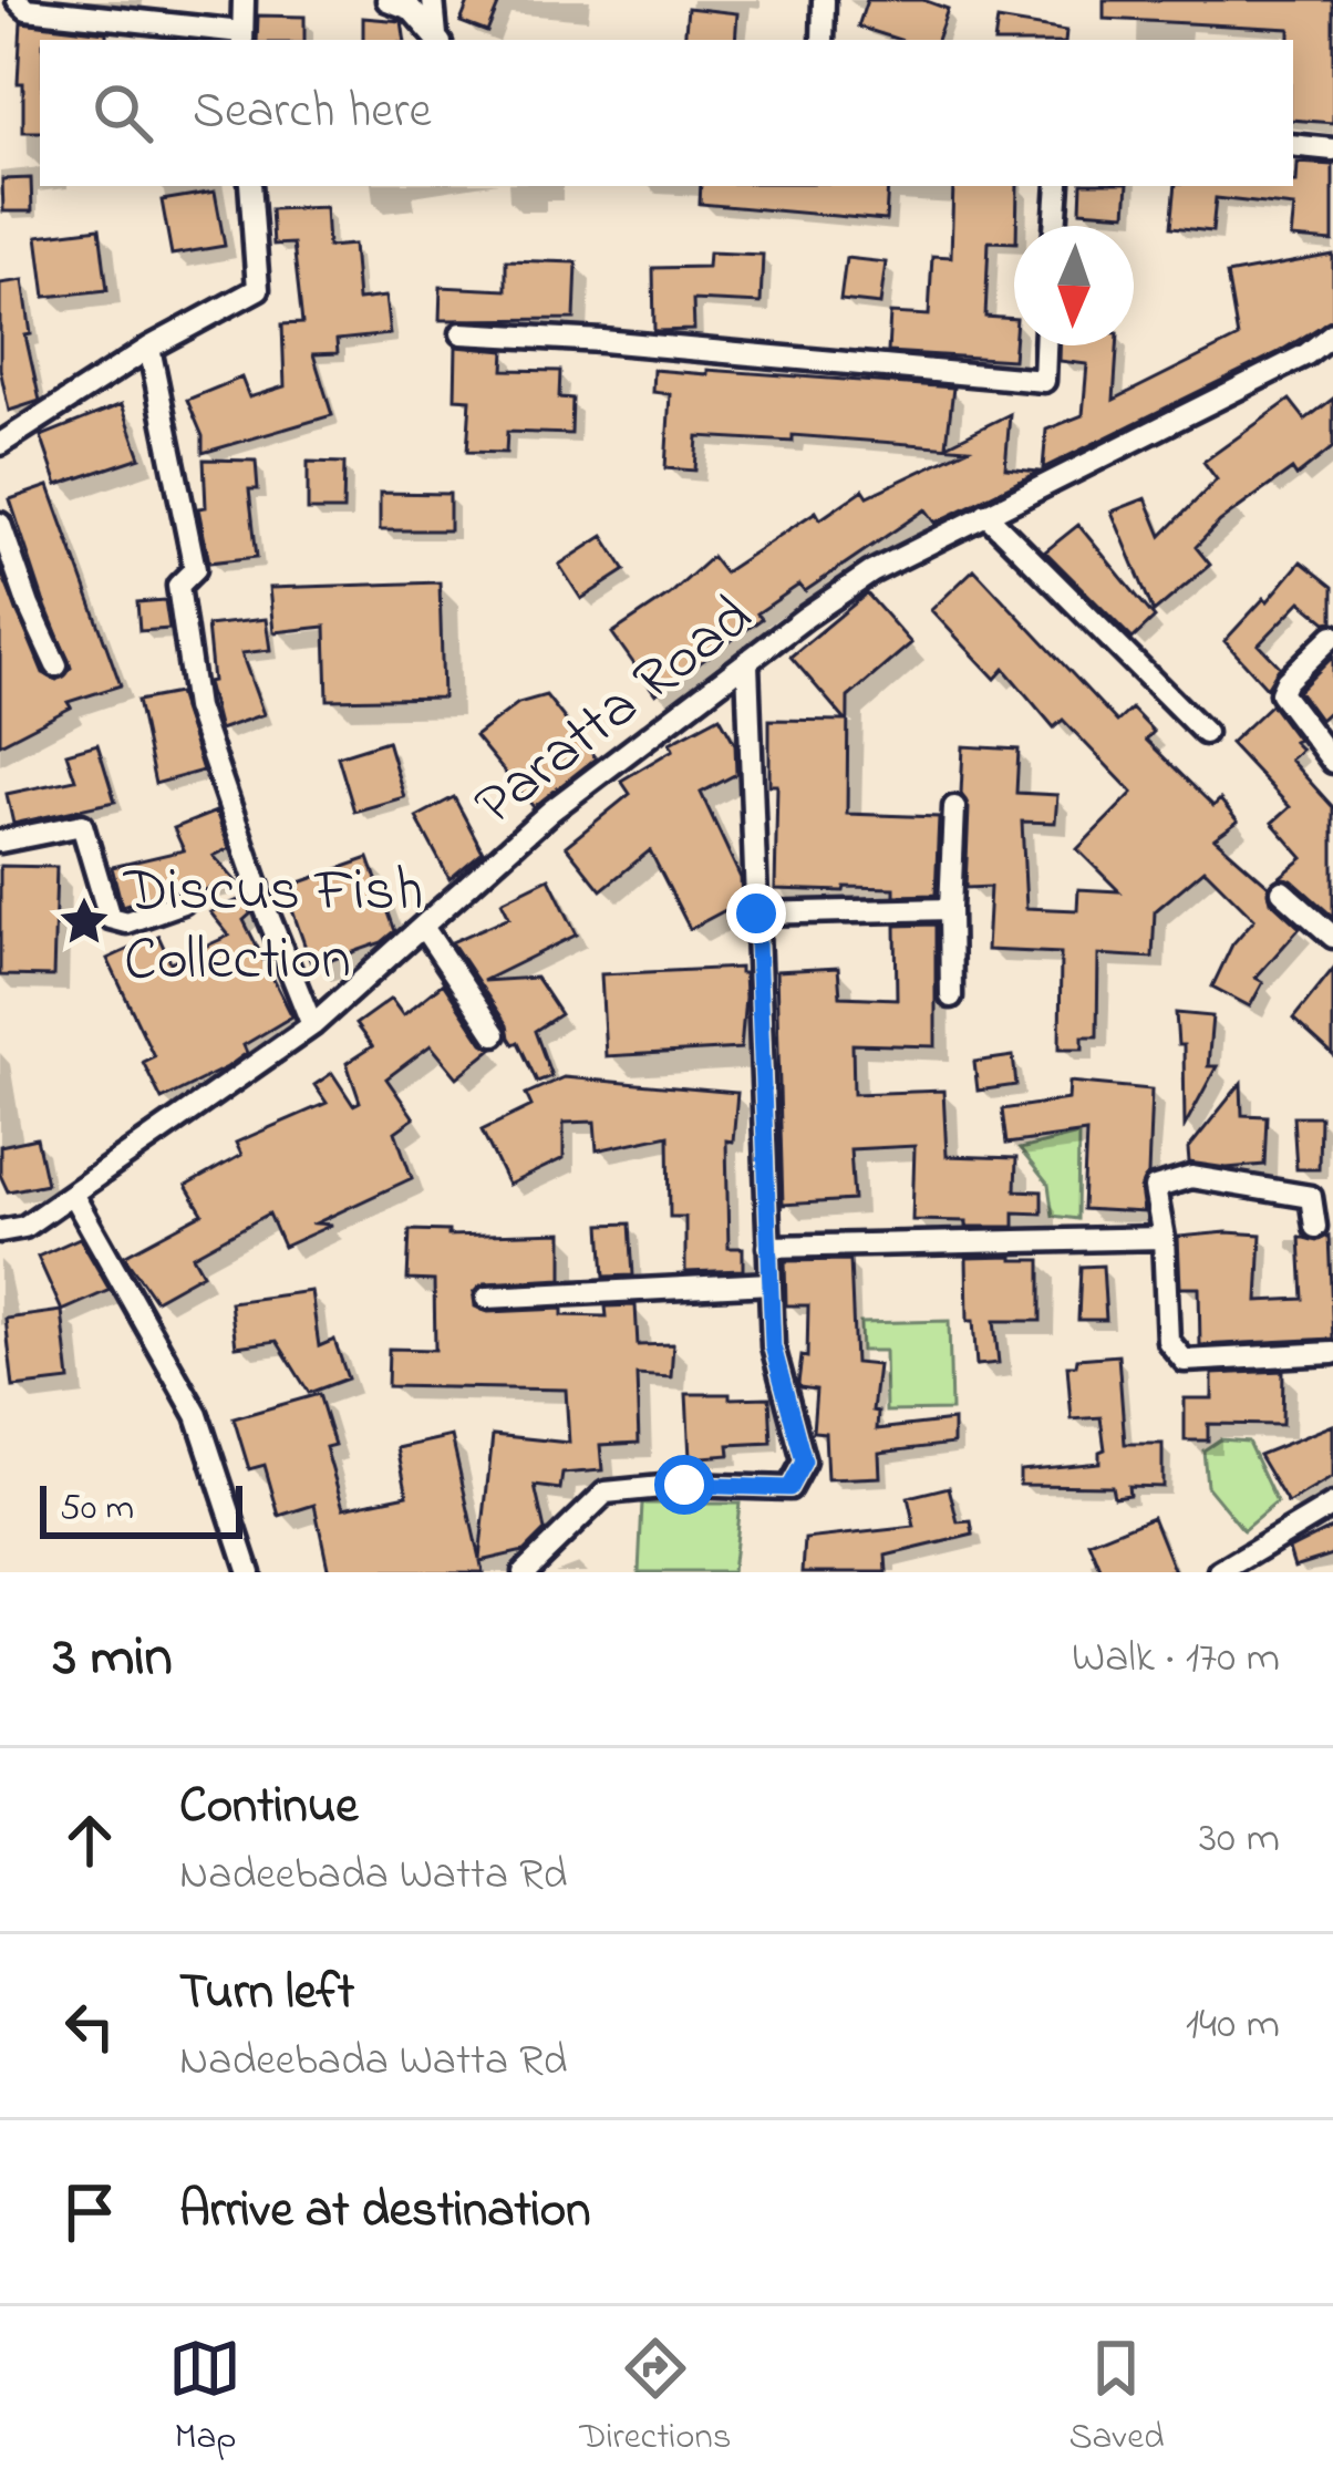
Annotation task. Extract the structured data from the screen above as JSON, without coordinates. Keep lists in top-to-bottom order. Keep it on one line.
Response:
{"streets":{"street":["Paratta Road"]},"places":{"place":["Discus Fish Collection"]},"scale_bar":"50 m","north":"bottom","page":{"search":"Search here","scale":"50 m","heading":["3 min","Walk · 170 m"],"list":[["Continue","Nadeebada Watta Rd","30 m"],["Turn left","Nadeebada Watta Rd","140 m"],"Arrive at destination"],"nav":["Map","Directions","Saved"]}}
